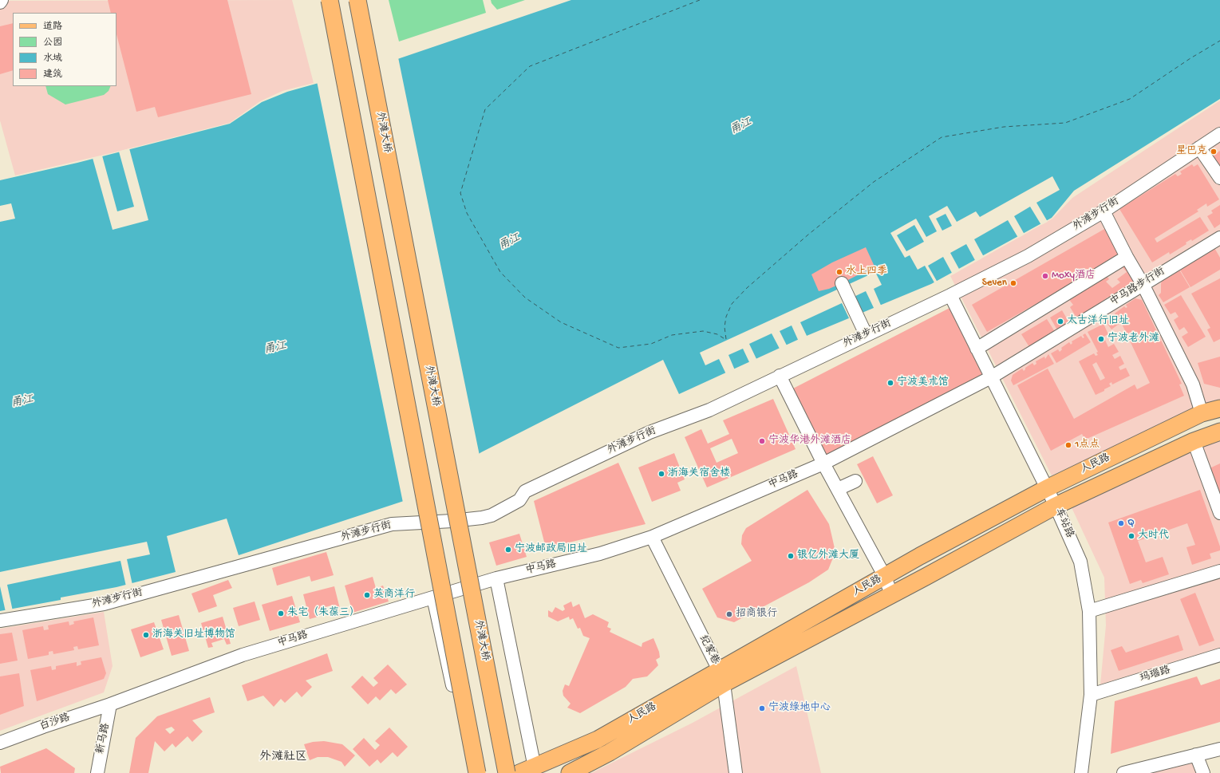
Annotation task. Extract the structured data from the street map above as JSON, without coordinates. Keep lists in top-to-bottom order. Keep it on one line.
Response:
{"streets":{"main road":["外滩大桥","人民路"],"street":["外滩步行街","中马路步行街","中马路","车站路","纪家巷","玛瑙路","白沙路","新马路"]},"crossings":[["外滩步行街","车站路"],["中马路步行街","中马路"],["中马路步行街","车站路"],["人民路","车站路"],["人民路","纪家巷"],["中马路","车站路"],["中马路","纪家巷"],["中马路","白沙路"],["中马路","新马路"],["车站路","玛瑙路"],["白沙路","新马路"]],"districts":["外滩社区"],"water":["甬江"],"places":["星巴克","水上四季","Moxy酒店","Seven","太古洋行旧址","宁波老外滩","宁波美术馆","宁波华港外滩酒店","1点点","浙海关宿舍楼","Q","大时代","宁波邮政局旧址","银亿外滩大厦","英商洋行","朱宅（朱葆三）","招商银行","浙海关旧址博物馆","宁波绿地中心"],"legend":["道路","公园","水域","建筑"]}
